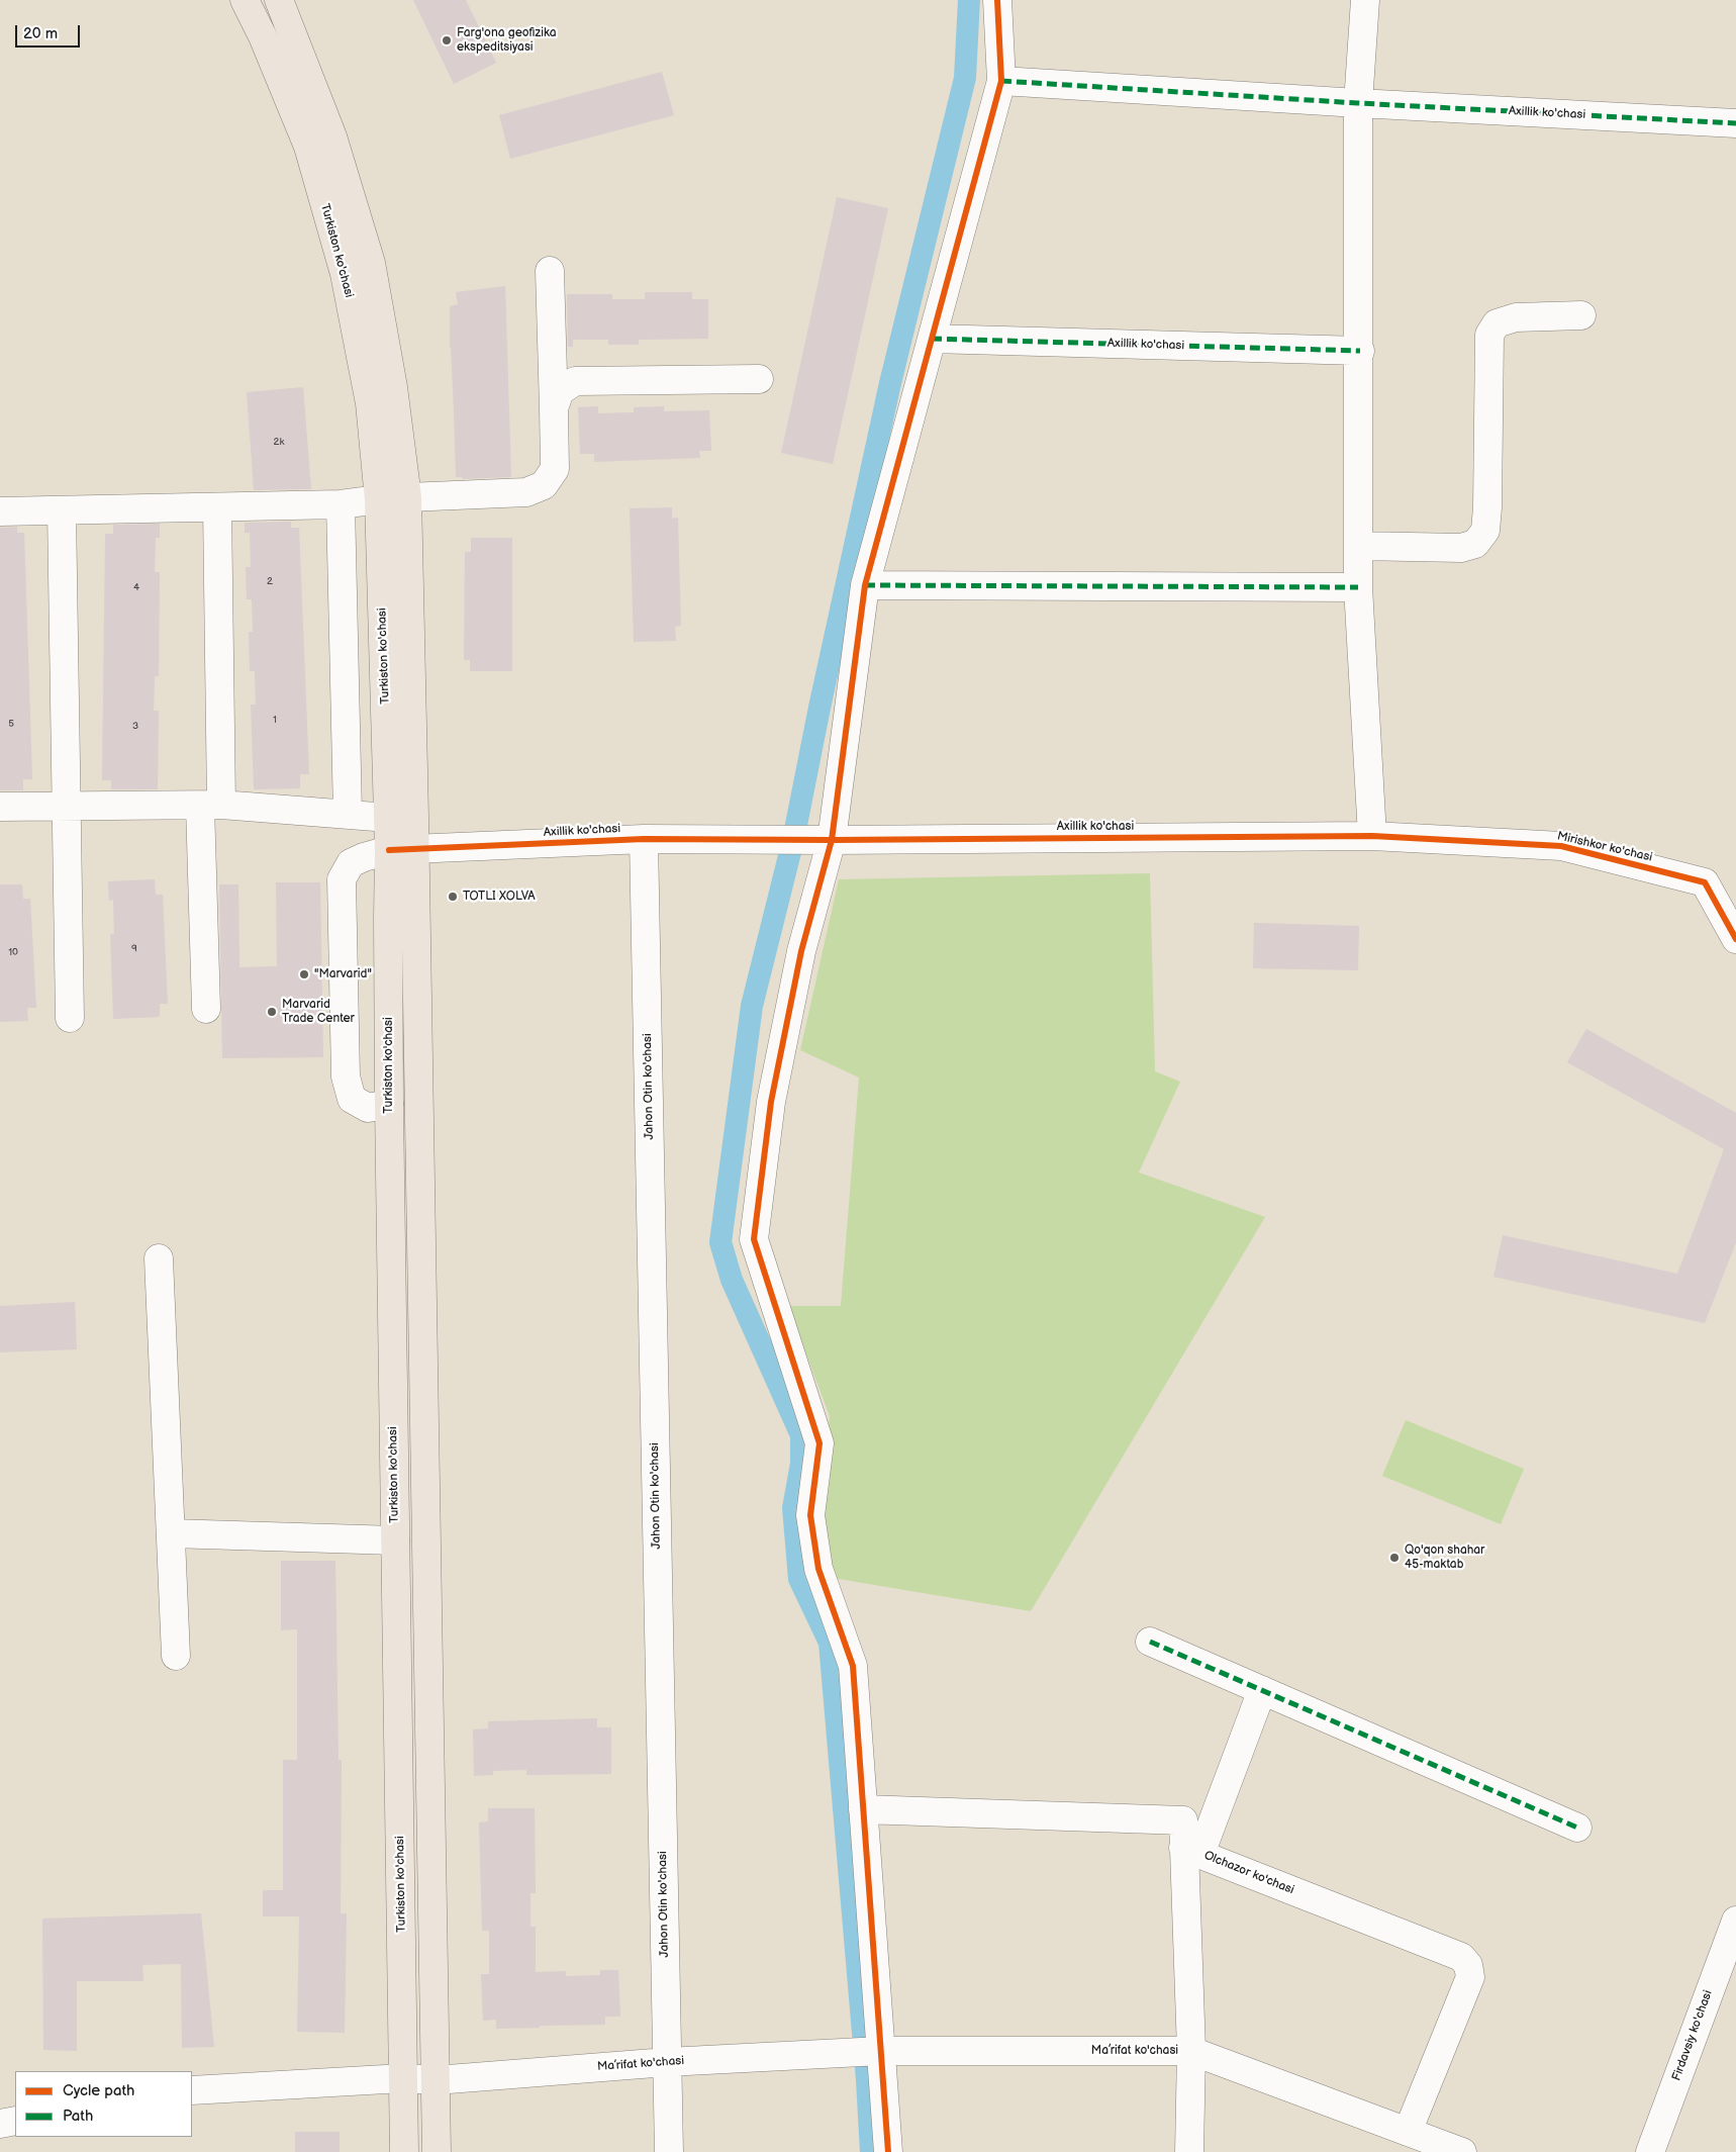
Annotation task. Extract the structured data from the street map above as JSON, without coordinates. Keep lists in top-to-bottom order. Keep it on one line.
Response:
{"streets":{"main road":["Turkiston ko'chasi"],"street":["Axillik ko'chasi","Mirishkor ko'chasi","Jahon Otin ko'chasi","Olchazor ko'chasi","Firdavsiy ko'chasi","Ma’rifat ko'chasi"]},"crossings":[["Axillik ko'chasi","Turkiston ko'chasi"],["Axillik ko'chasi","Mirishkor ko'chasi"],["Axillik ko'chasi","Jahon Otin ko'chasi"],["Turkiston ko'chasi","Ma’rifat ko'chasi"],["Jahon Otin ko'chasi","Ma’rifat ko'chasi"],["Olchazor ko'chasi","Ma’rifat ko'chasi"]],"places":["Farg'ona geofizika ekspeditsiyasi","TOTLI XOLVA","\"Marvarid\"","Marvarid Trade Center","Qo'qon shahar 45-maktab"],"house_numbers":["2k","2","4","1","5","3","9","10"],"legend":["Cycle path","Path"],"scale_bar":"20 m"}
